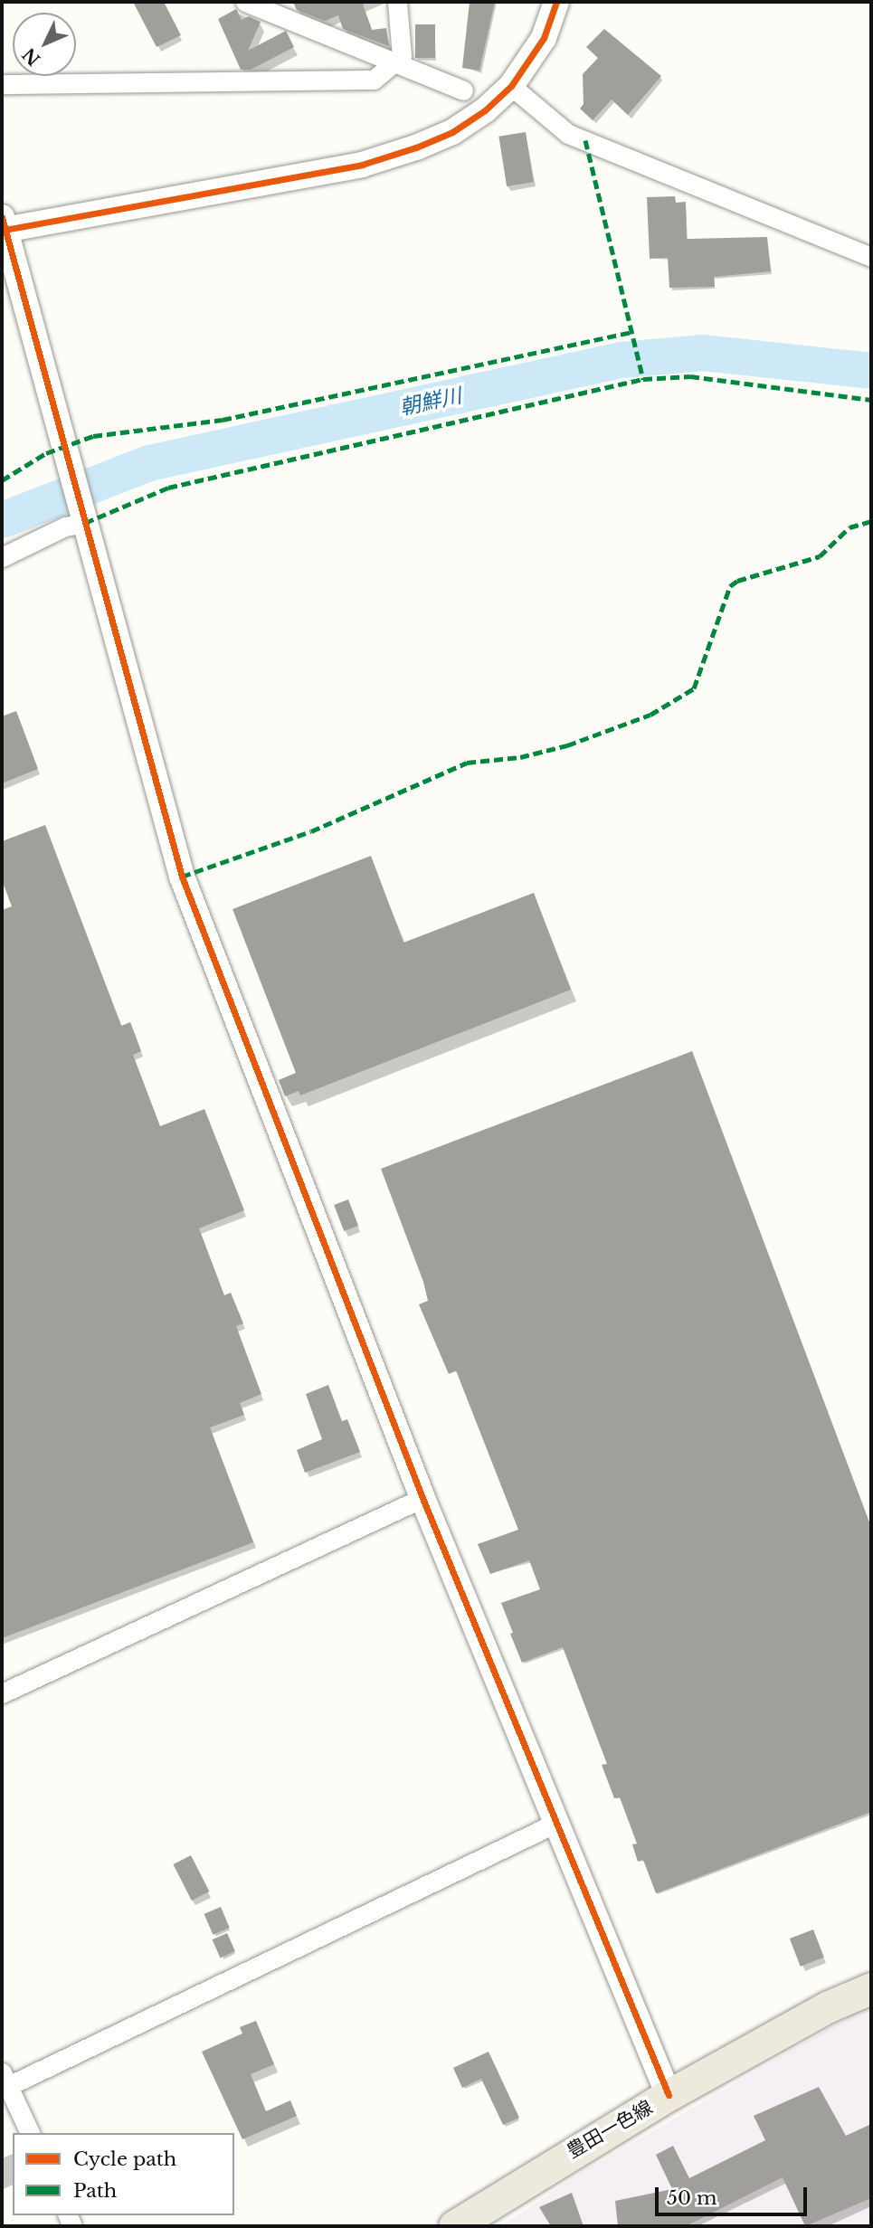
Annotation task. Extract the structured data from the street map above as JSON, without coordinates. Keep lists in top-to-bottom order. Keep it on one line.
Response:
{"streets":{"main road":["豊田一色線"]},"water":["朝鮮川"],"legend":["Cycle path","Path"],"scale_bar":"50 m","north":"bottom left"}
